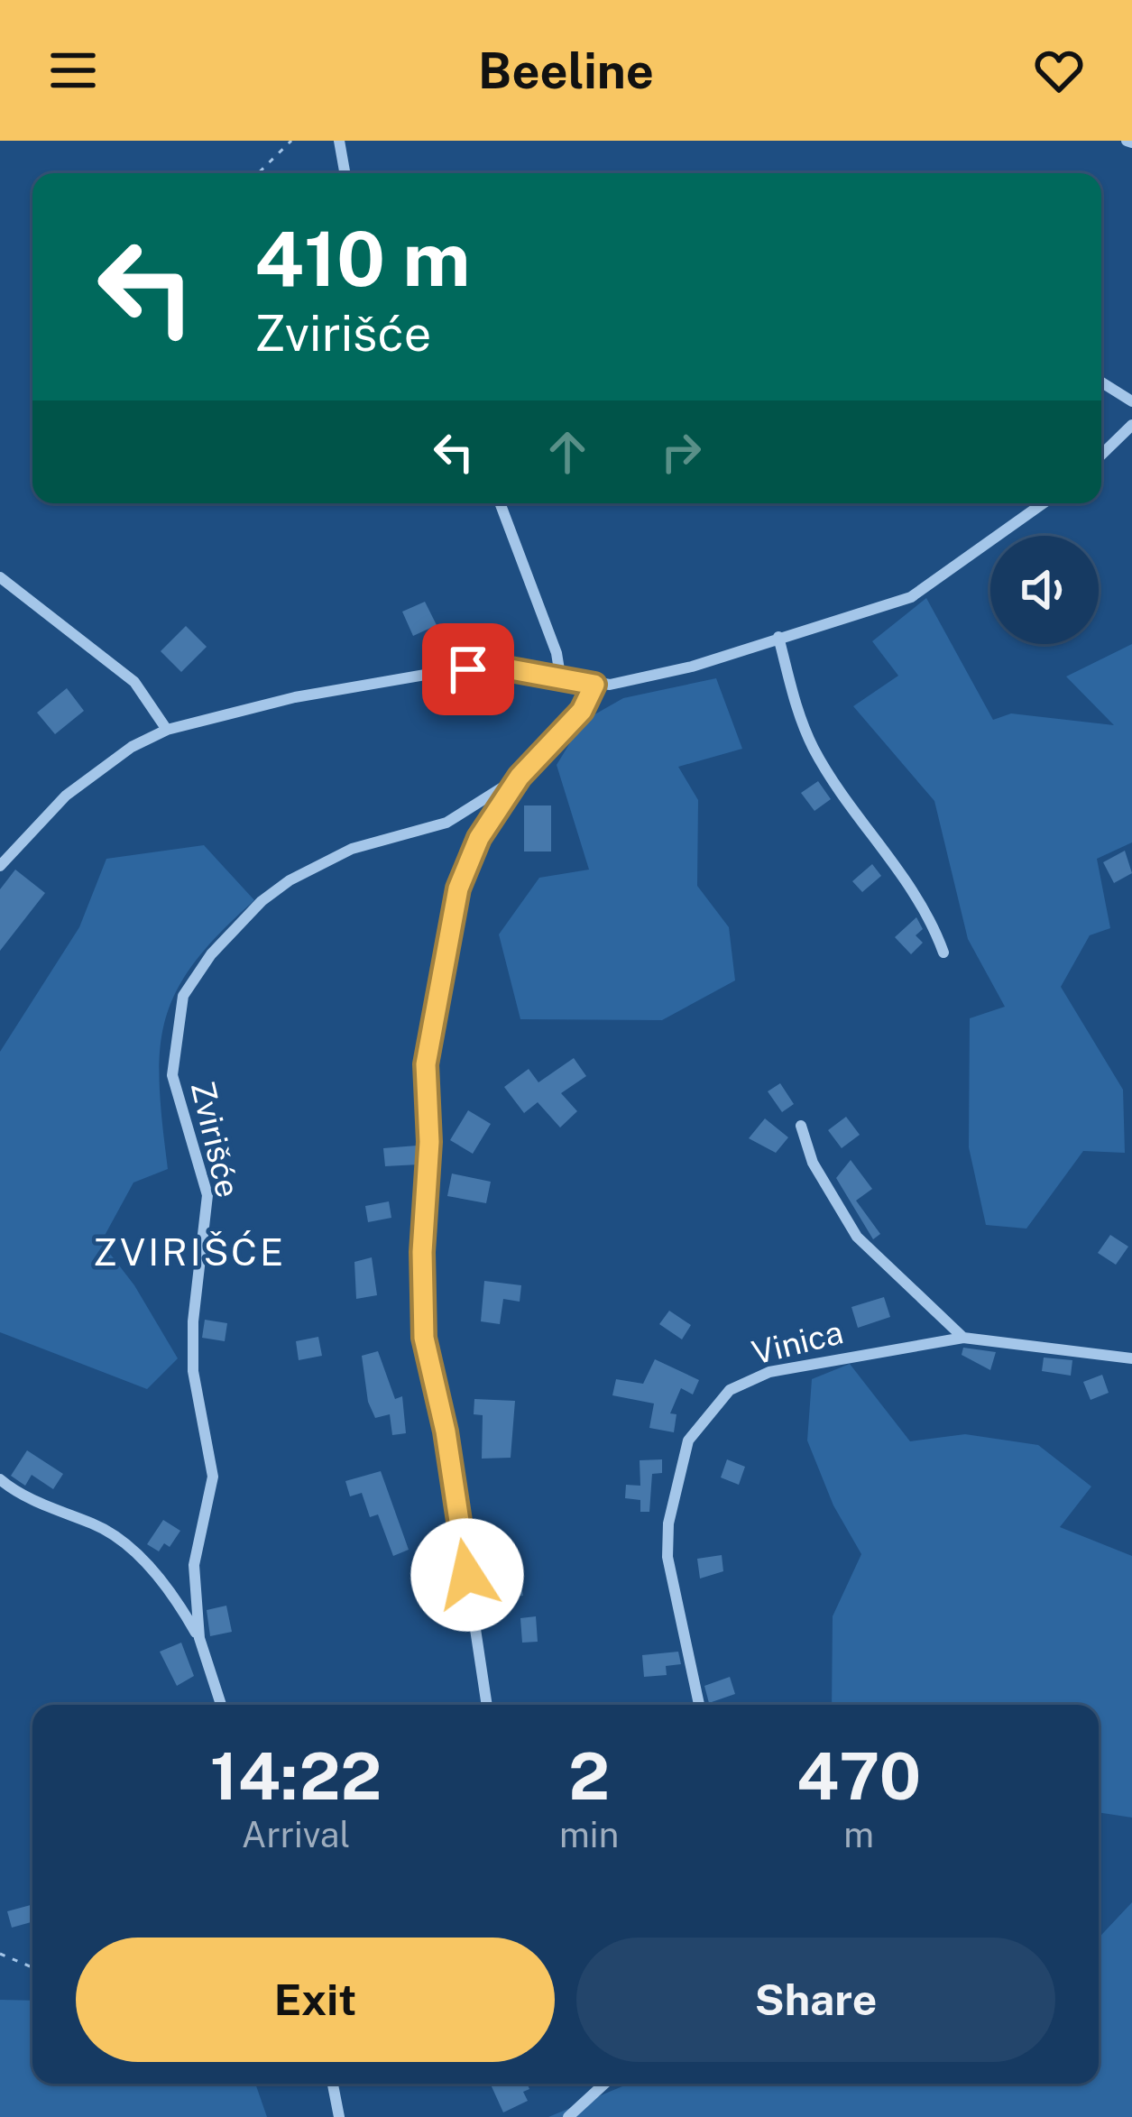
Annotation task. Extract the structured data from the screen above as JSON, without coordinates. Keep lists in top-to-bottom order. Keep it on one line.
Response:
{"streets":{"street":["Zvirišće","Vinica"]},"districts":["ZVIRIŠĆE"],"page":{"header":"Beeline","turn":["410 m","Zvirišće"],"eta":["14:22","Arrival","2","min","470","m"],"buttons":["Exit","Share"]}}
